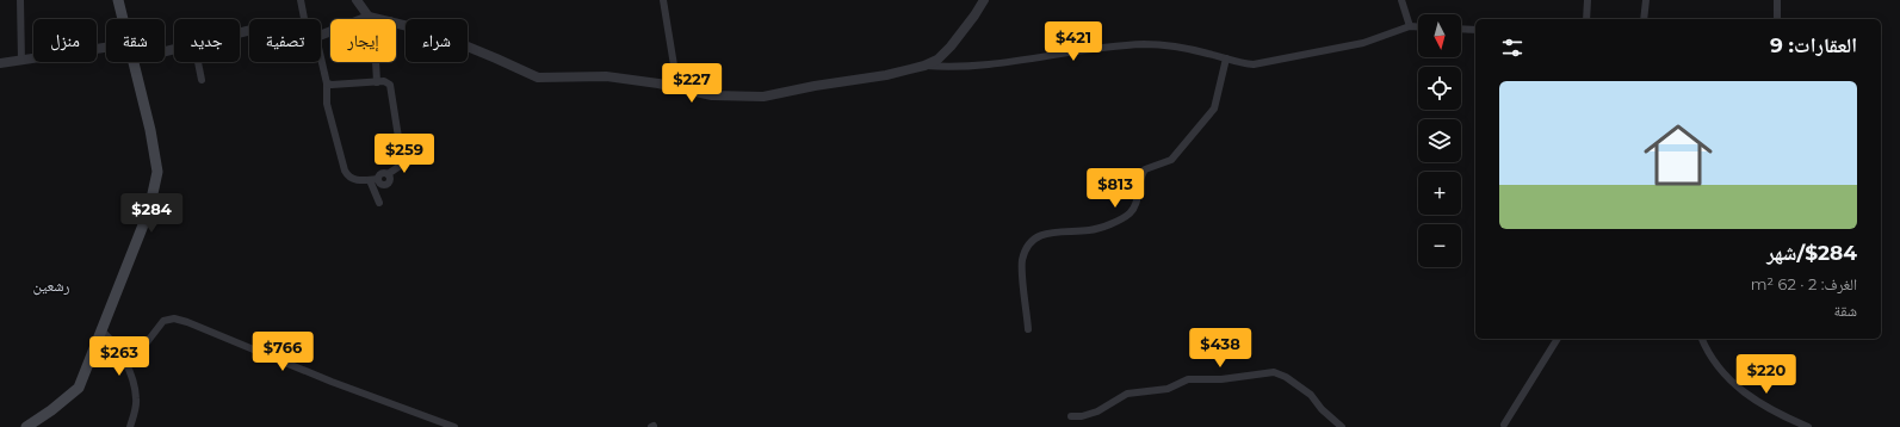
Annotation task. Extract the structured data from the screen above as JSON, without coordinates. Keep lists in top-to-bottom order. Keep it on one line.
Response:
{"districts":["رشعين"],"north":"bottom","page":{"map_buttons":["+","−"],"chip":["شراء","إيجار","تصفية","جديد","شقة","منزل"],"heading":"العقارات: 9","price":["$421","$227","$259","$813","$284","$438","$766","$263","$220"],"list":[{"name":"$284/شهر","note":"الغرف: 2 · 62 m² · شقة"}]}}
